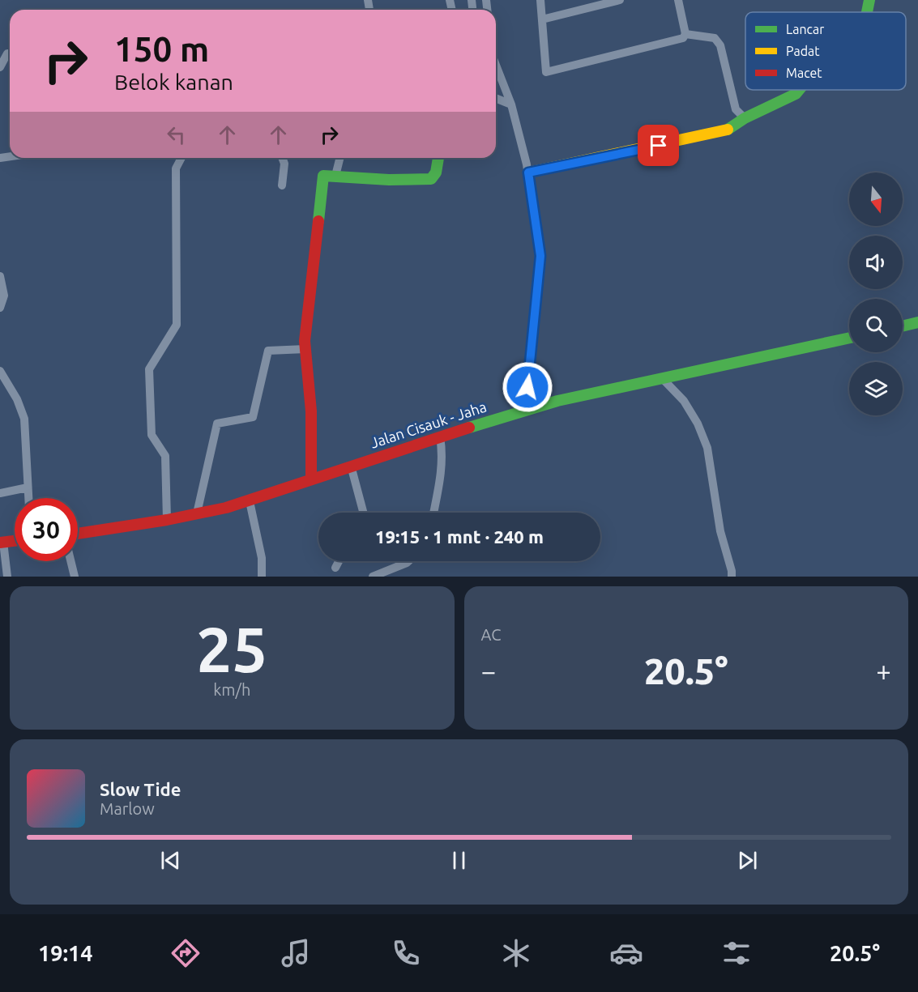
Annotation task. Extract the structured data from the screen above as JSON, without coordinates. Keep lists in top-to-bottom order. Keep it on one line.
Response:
{"streets":{"main road":["Jalan Cisauk - Jaha"]},"legend":["Lancar","Padat","Macet"],"north":"bottom","page":{"turn":["150 m","Belok kanan"],"limit":"30","trip":"19:15 · 1 mnt · 240 m","tile":[["25","km/h"],"AC"],"heat":["−","20.5°","+"],"song":["Slow Tide","Marlow"],"tabs":["19:14","20.5°"]}}
